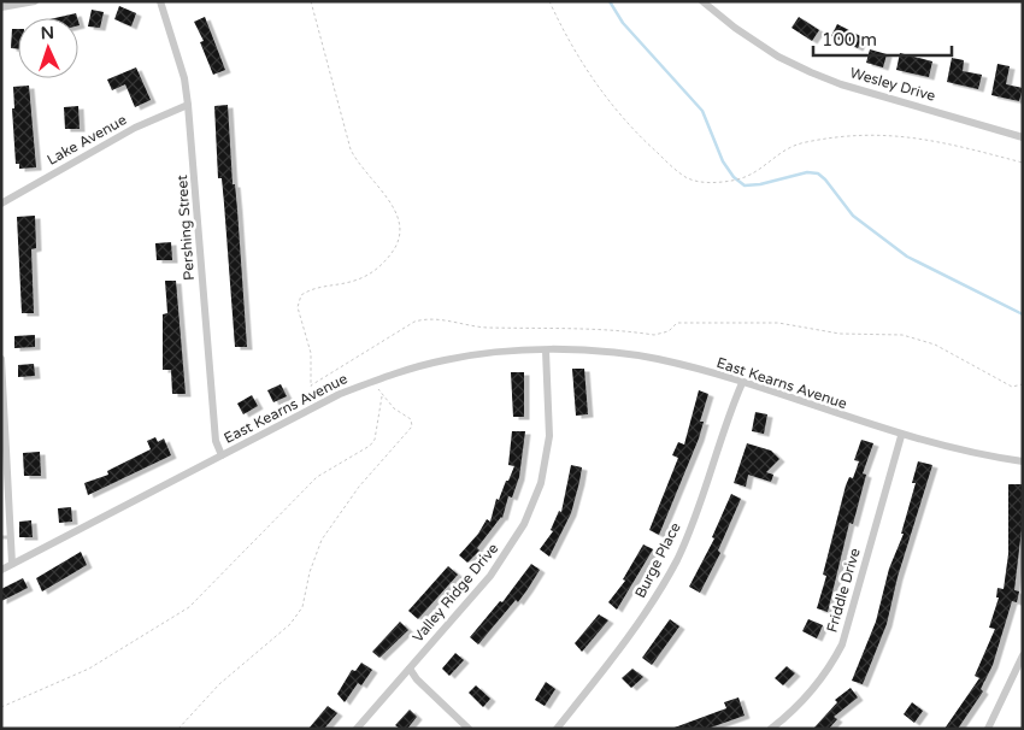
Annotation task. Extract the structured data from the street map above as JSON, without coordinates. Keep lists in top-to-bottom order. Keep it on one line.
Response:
{"streets":{"street":["Wesley Drive","Lake Avenue","Pershing Street","East Kearns Avenue","Burge Place","Friddle Drive","Valley Ridge Drive"]},"crossings":[["Lake Avenue","Pershing Street"],["Pershing Street","East Kearns Avenue"],["East Kearns Avenue","Burge Place"],["East Kearns Avenue","Friddle Drive"],["East Kearns Avenue","Valley Ridge Drive"]],"scale_bar":"100 m","north":"top"}
